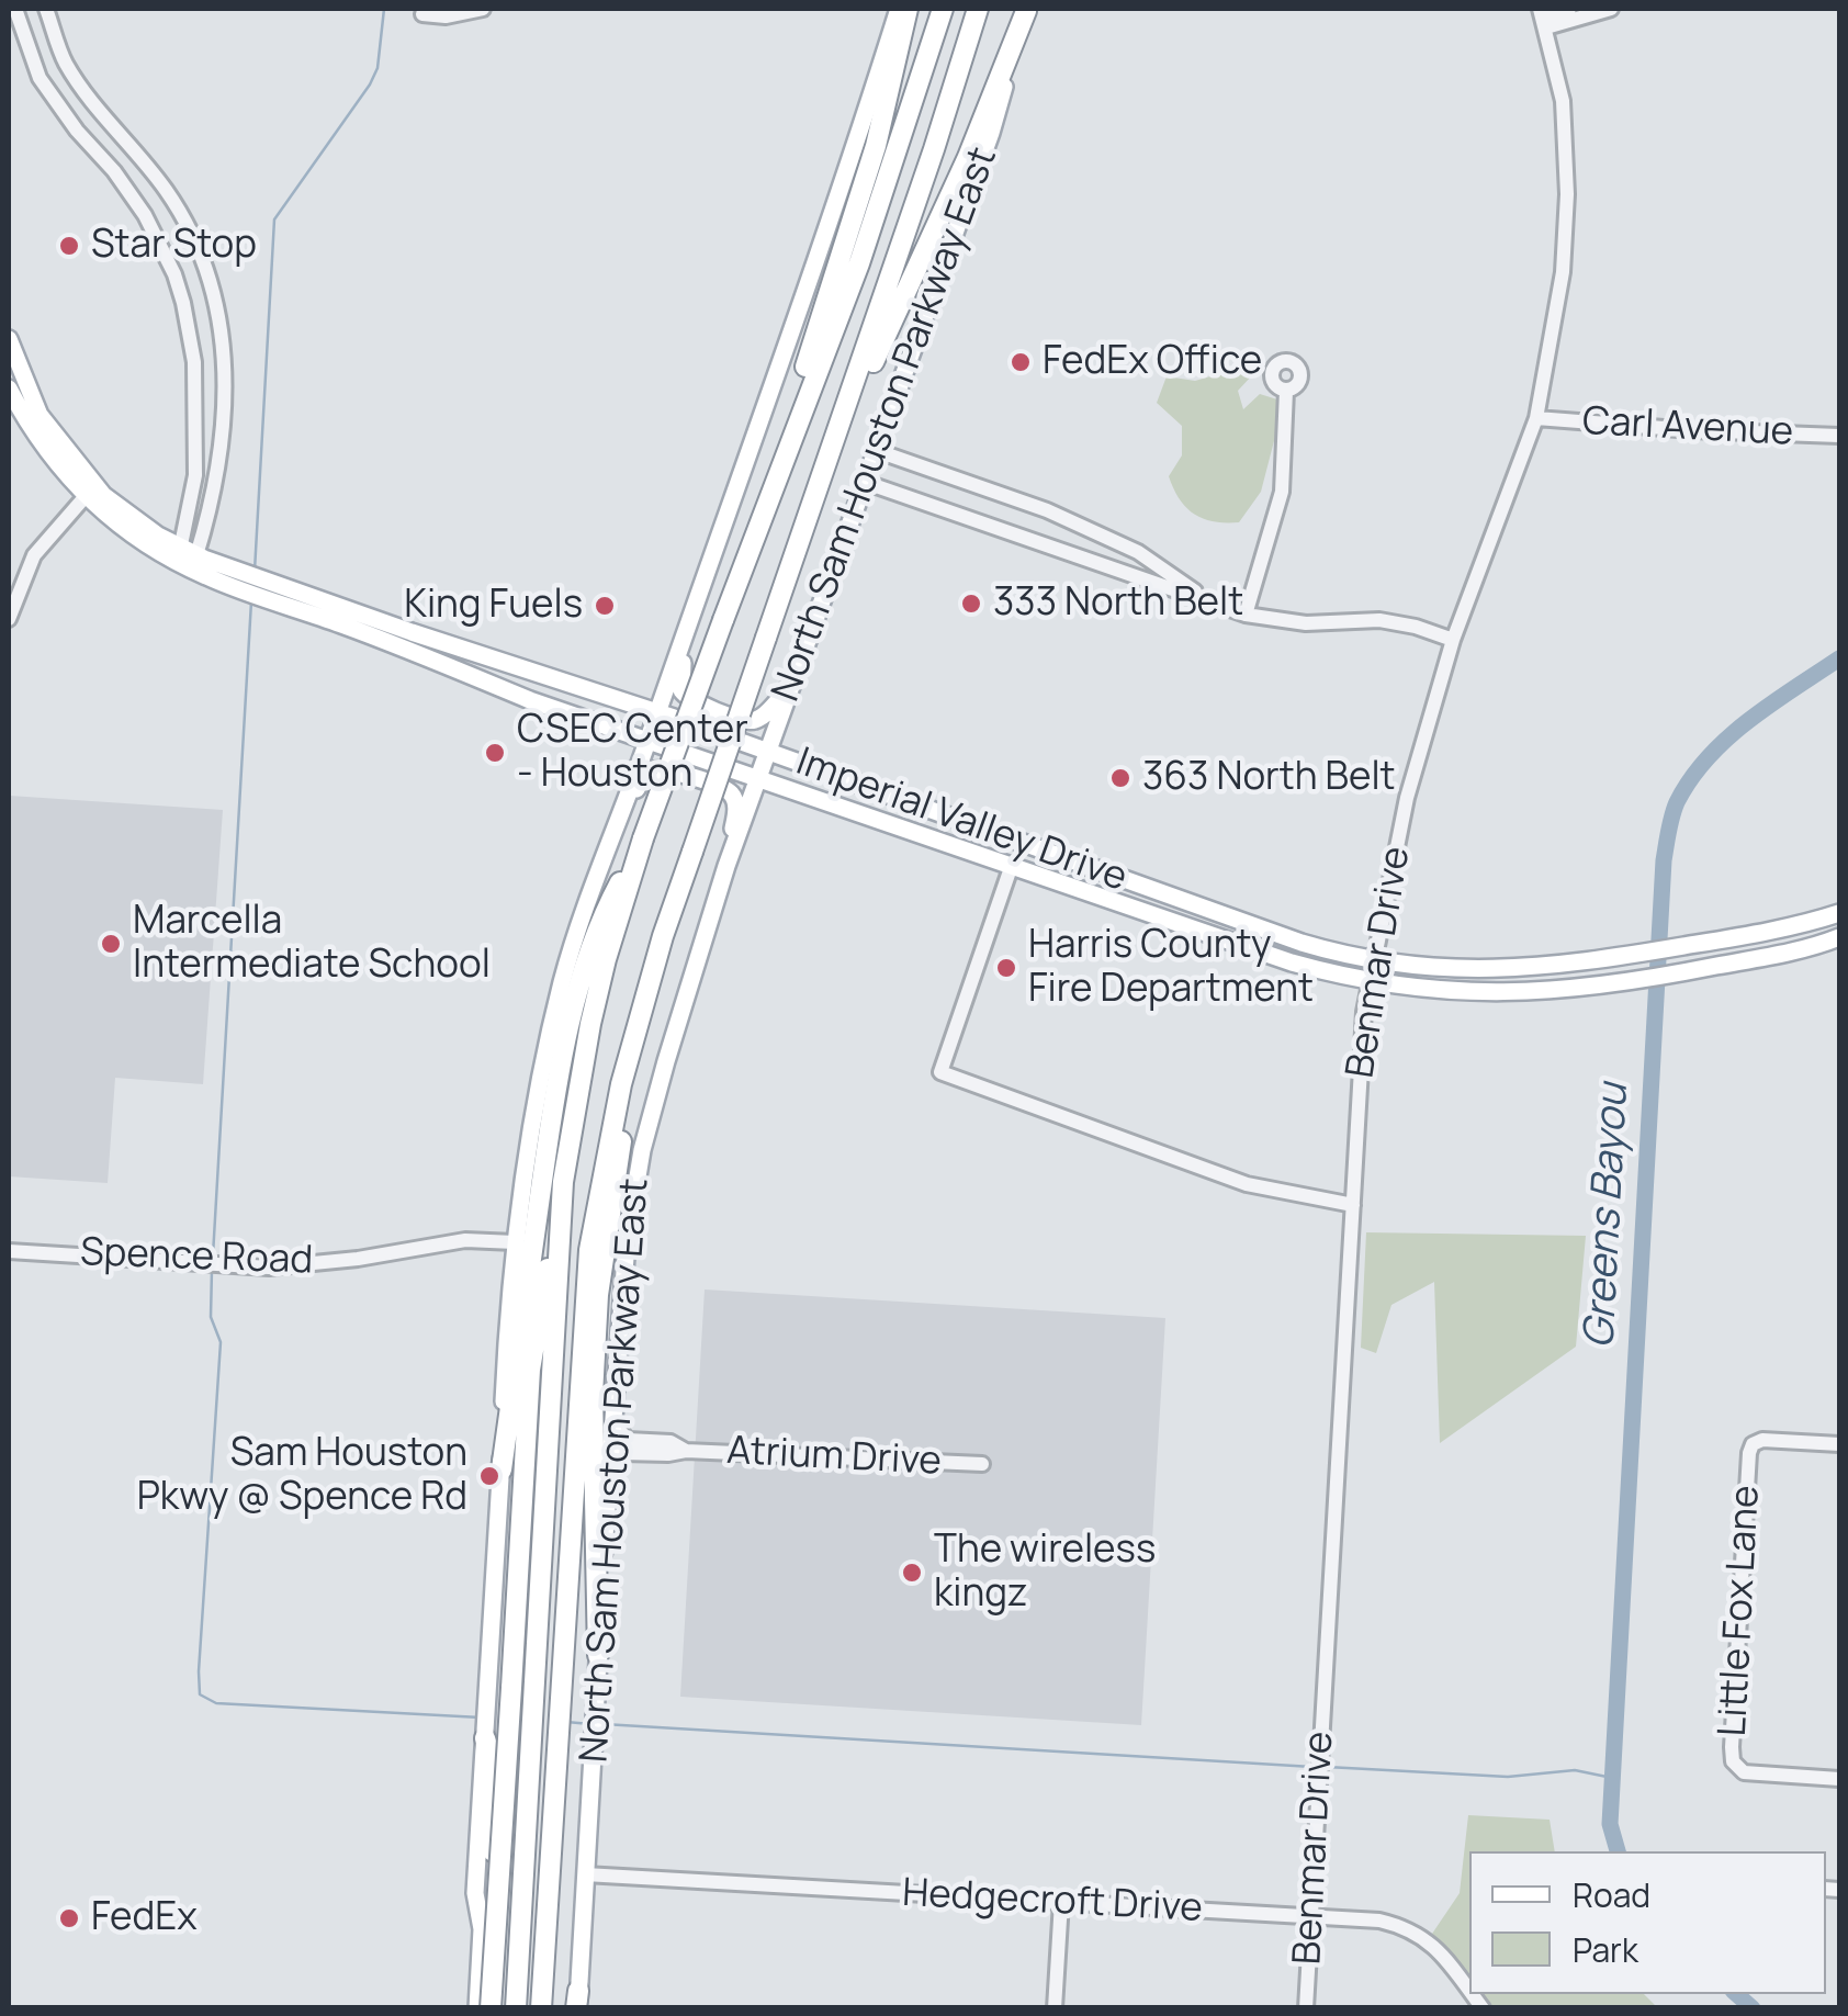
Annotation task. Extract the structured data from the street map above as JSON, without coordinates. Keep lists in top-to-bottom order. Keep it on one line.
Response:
{"streets":{"highway":["North Sam Houston Parkway East"],"main road":["Imperial Valley Drive"],"street":["Carl Avenue","Benmar Drive","Spence Road","Atrium Drive","Little Fox Lane","Hedgecroft Drive"]},"crossings":[["North Sam Houston Parkway East","Imperial Valley Drive"],["North Sam Houston Parkway East","Atrium Drive"],["North Sam Houston Parkway East","Hedgecroft Drive"],["Carl Avenue","Benmar Drive"],["Imperial Valley Drive","Benmar Drive"],["Benmar Drive","Hedgecroft Drive"]],"water":["Greens Bayou"],"places":["Star Stop","FedEx Office","333 North Belt","King Fuels","CSEC Center - Houston","363 North Belt","Marcella Intermediate School","Harris County Fire Department","Sam Houston Pkwy @ Spence Rd","The wireless kingz","FedEx"],"legend":["Road","Park"]}
